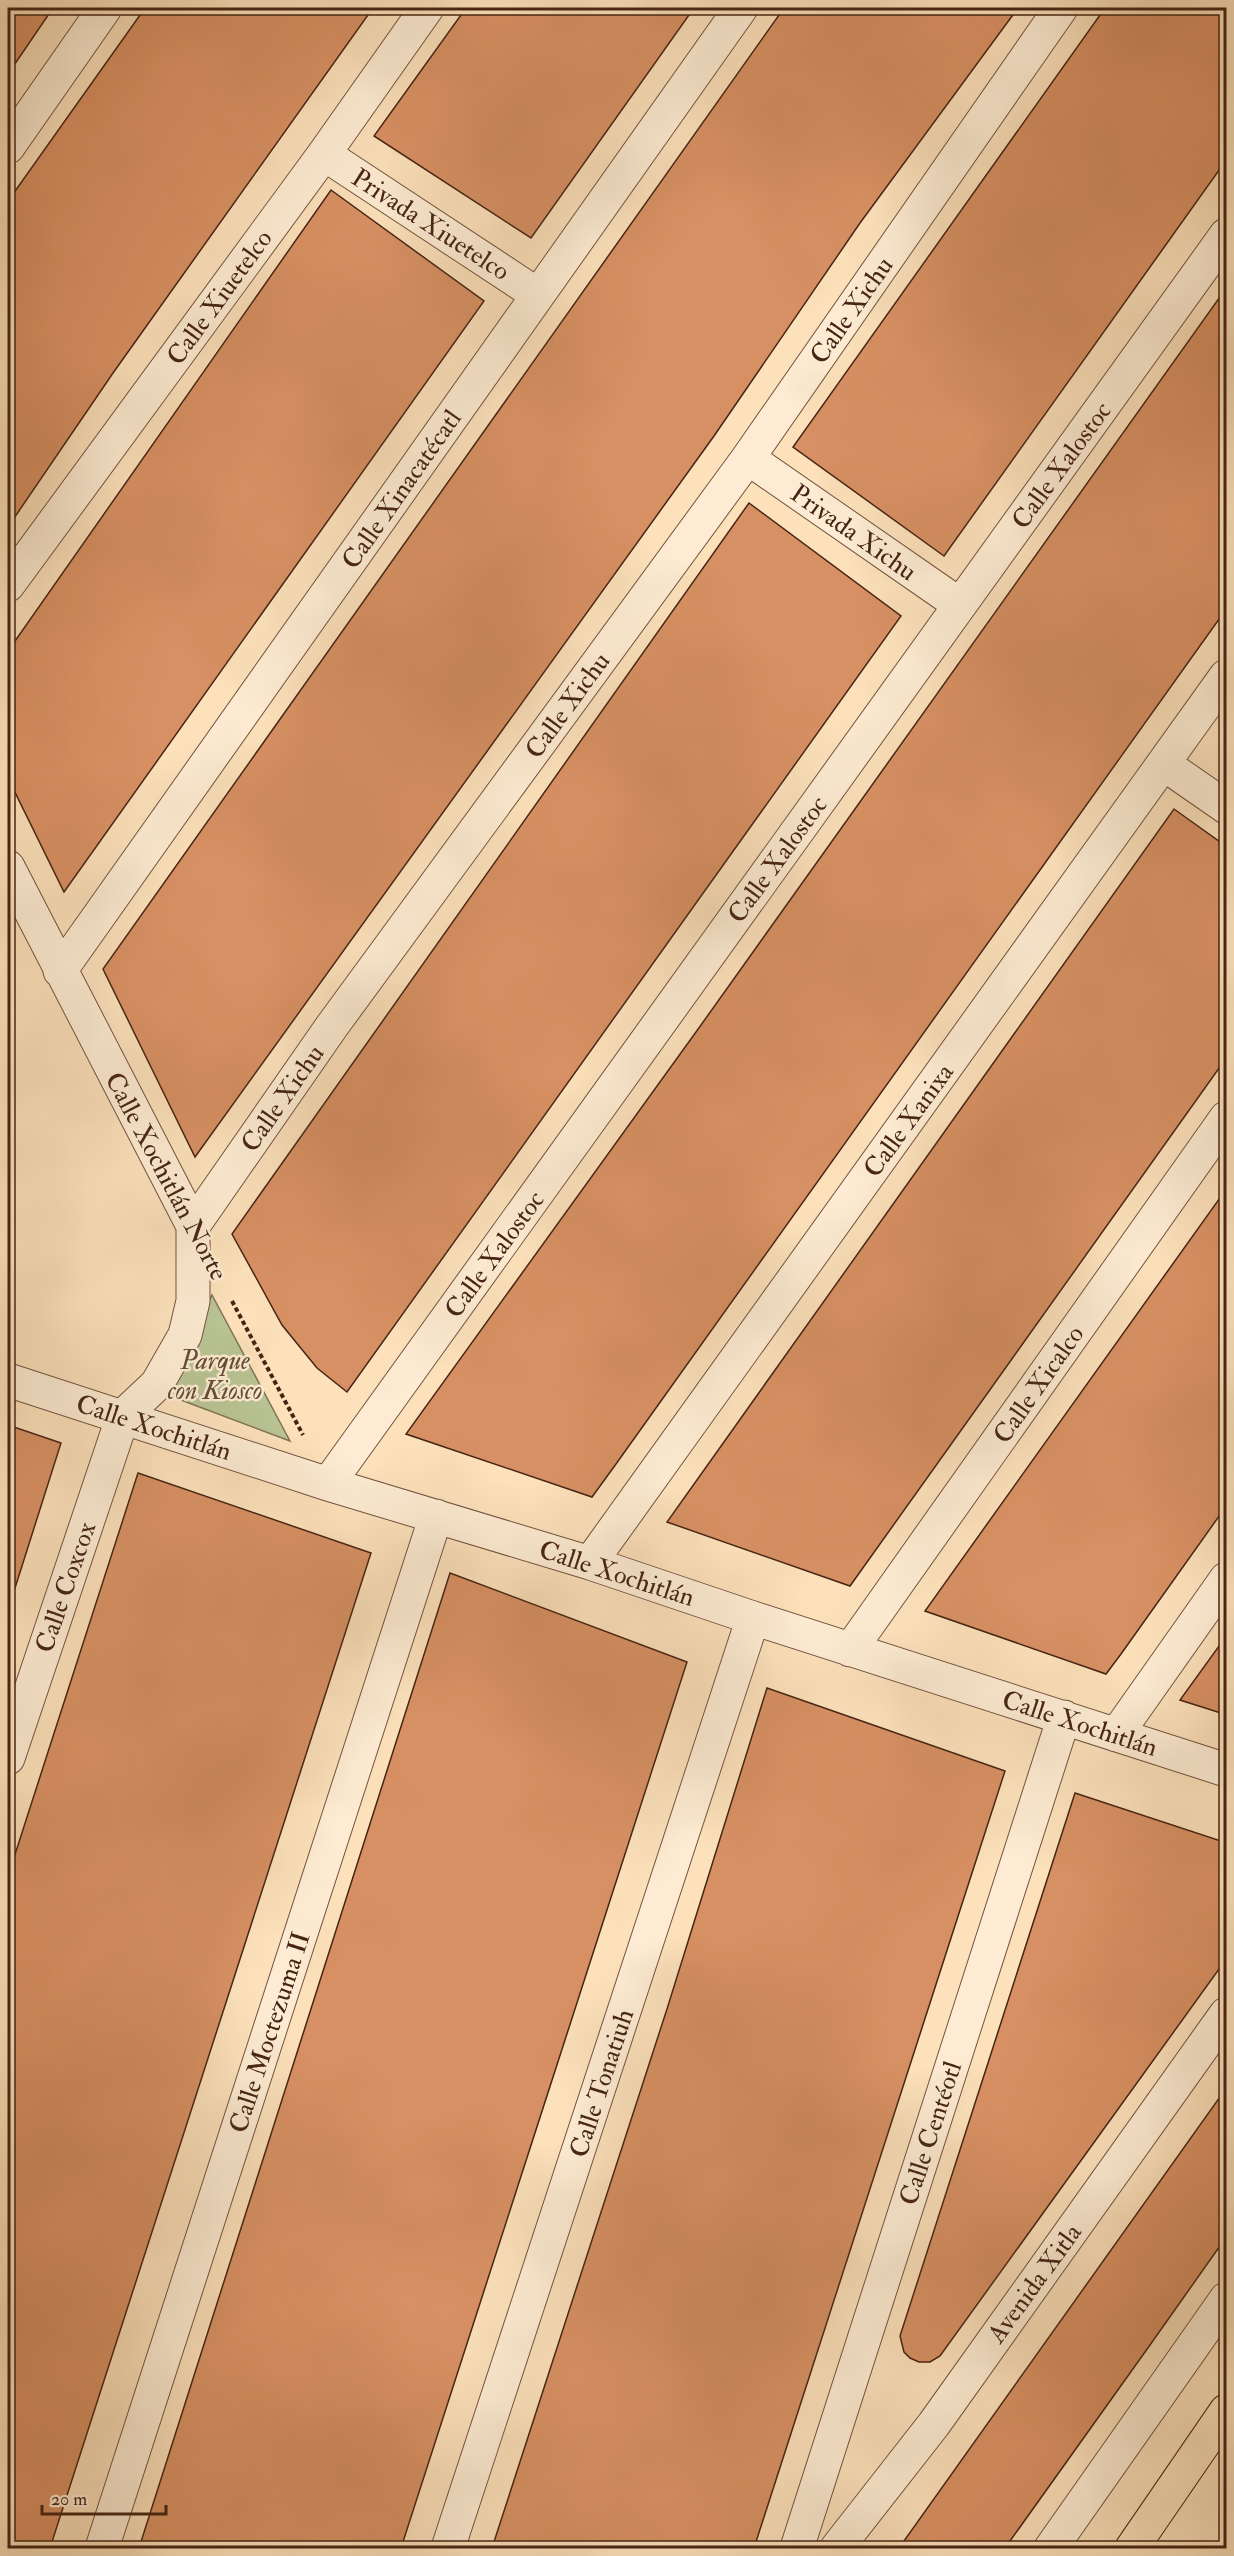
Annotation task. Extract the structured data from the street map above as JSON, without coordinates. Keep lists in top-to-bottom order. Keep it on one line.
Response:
{"streets":{"street":["Privada Xiuetelco","Calle Xiuetelco","Calle Xichu","Calle Xalostoc","Calle Xinacatécatl","Privada Xichu","Calle Xanixa","Calle Xochitlán Norte","Calle Xicalco","Calle Xochitlán","Calle Coxcox","Calle Moctezuma II","Calle Tonatiuh","Calle Centéotl","Avenida Xitla"]},"crossings":[["Privada Xiuetelco","Calle Xiuetelco"],["Privada Xiuetelco","Calle Xinacatécatl"],["Calle Xichu","Privada Xichu"],["Calle Xichu","Calle Xochitlán Norte"],["Calle Xalostoc","Privada Xichu"],["Calle Xalostoc","Calle Xochitlán Norte"],["Calle Xalostoc","Calle Xochitlán"],["Calle Xinacatécatl","Calle Xochitlán Norte"],["Calle Xanixa","Calle Xochitlán"],["Calle Xochitlán Norte","Calle Xochitlán"],["Calle Xicalco","Calle Xochitlán"],["Calle Xochitlán","Calle Coxcox"],["Calle Xochitlán","Calle Moctezuma II"],["Calle Xochitlán","Calle Tonatiuh"],["Calle Xochitlán","Calle Centéotl"]],"parks":["Parque con Kiosco"],"scale_bar":"20 m"}
